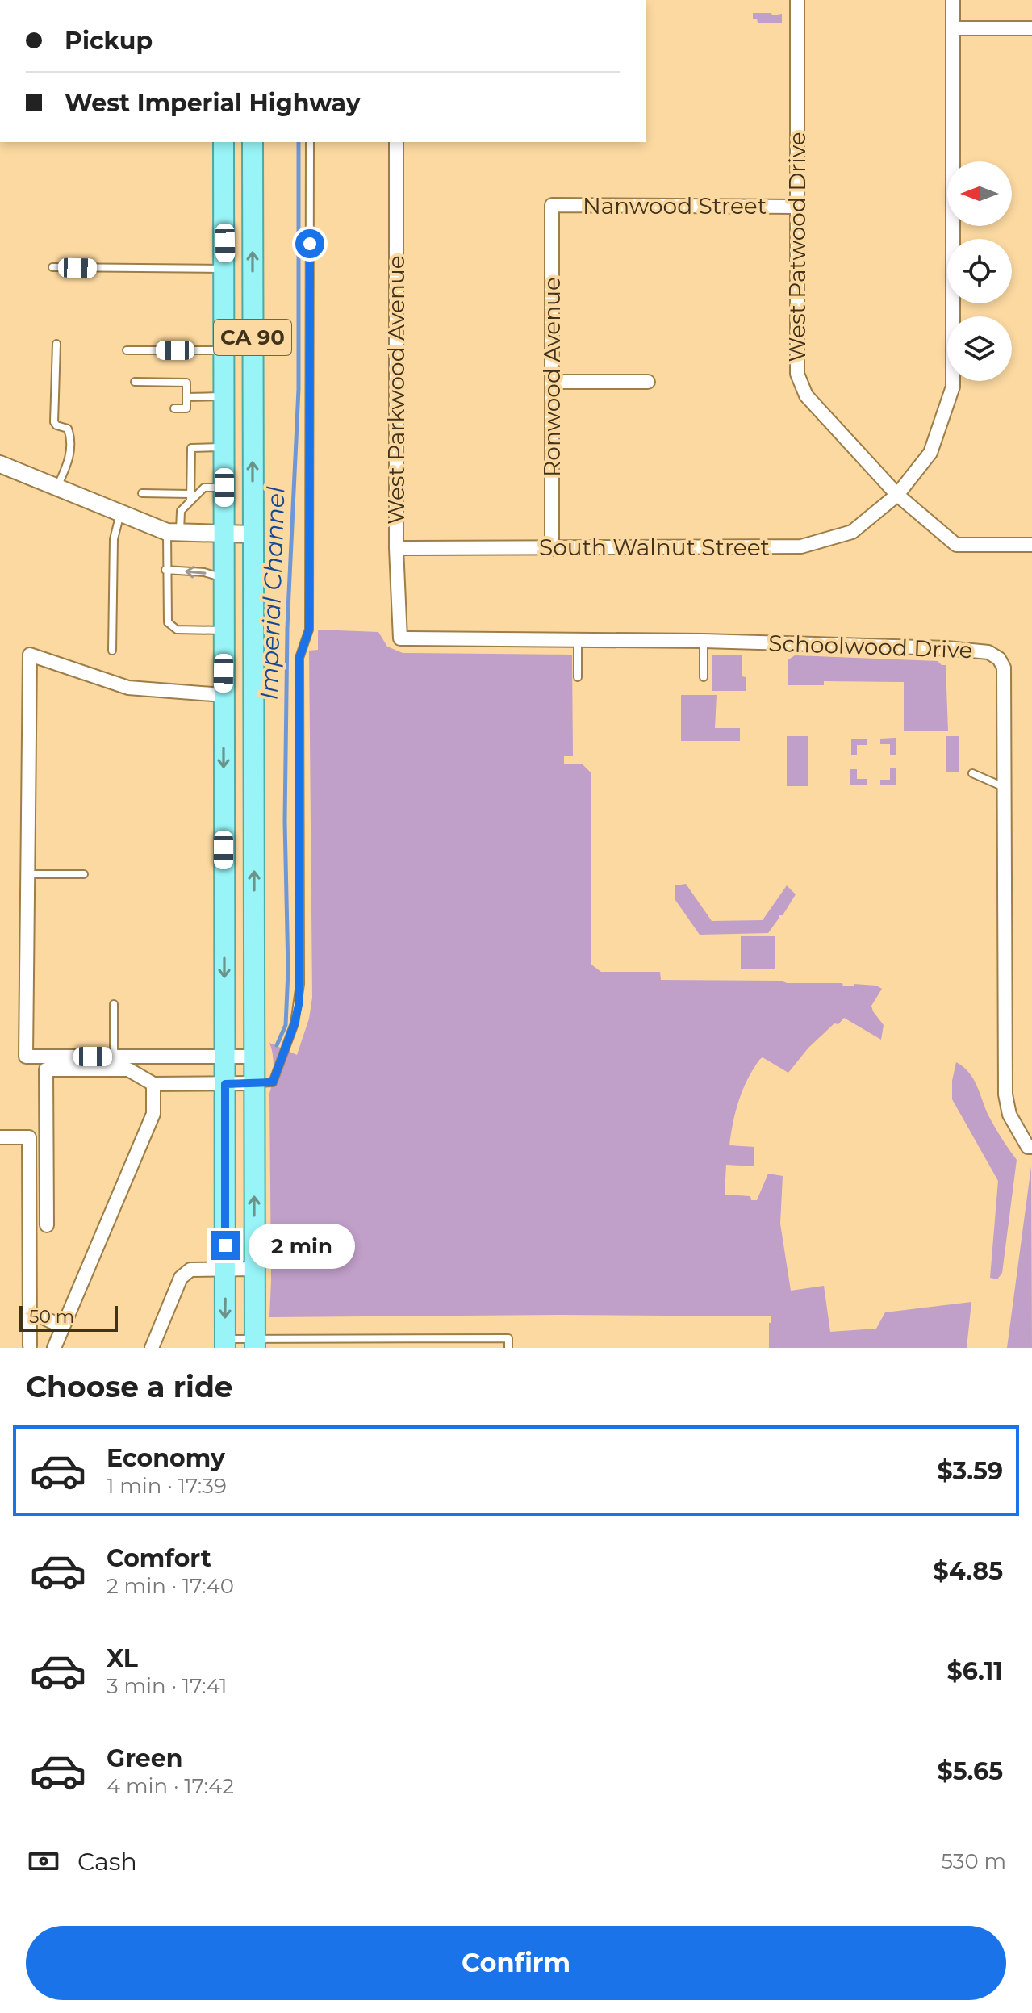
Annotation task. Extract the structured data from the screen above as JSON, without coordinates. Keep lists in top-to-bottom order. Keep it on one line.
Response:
{"streets":{"main road":["CA 90"],"street":["Nanwood Street","West Patwood Drive","Ronwood Avenue","West Parkwood Avenue","South Walnut Street","Schoolwood Drive"]},"crossings":[["Nanwood Street","West Patwood Drive"],["Nanwood Street","Ronwood Avenue"],["West Patwood Drive","South Walnut Street"],["Ronwood Avenue","South Walnut Street"],["West Parkwood Avenue","South Walnut Street"],["West Parkwood Avenue","Schoolwood Drive"]],"water":["Imperial Channel"],"scale_bar":"50 m","north":"left","page":{"banner":["Pickup","West Imperial Highway"],"bubble":"2 min","scale":"50 m","heading":"Choose a ride","list":[{"name":"Economy","note":"1 min · 17:39","value":"$3.59"},{"name":"Comfort","note":"2 min · 17:40","value":"$4.85"},{"name":"XL","note":"3 min · 17:41","value":"$6.11"},{"name":"Green","note":"4 min · 17:42","value":"$5.65"}],"pay":["Cash","530 m"],"buttons":"Confirm"}}
